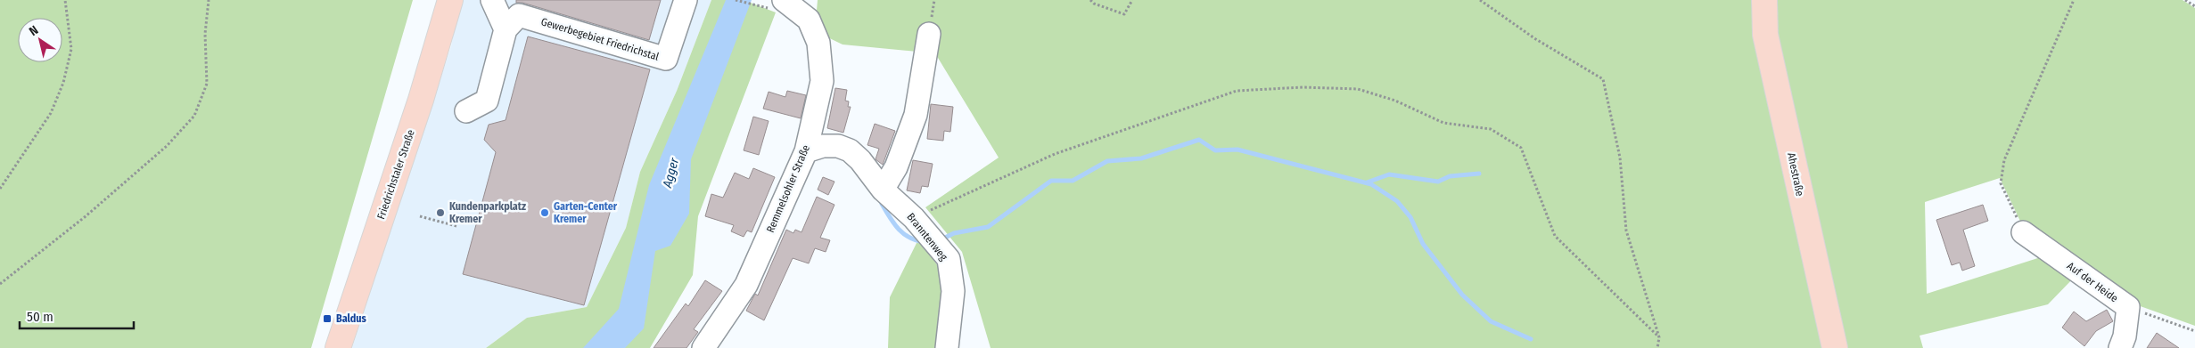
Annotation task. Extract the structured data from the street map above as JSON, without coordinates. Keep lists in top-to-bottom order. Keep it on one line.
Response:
{"streets":{"main road":["Friedrichstaler Straße","Ahestraße"],"street":["Gewerbegebiet Friedrichstal","Remmelsohler Straße","Branntenweg","Auf der Heide"]},"crossings":[["Remmelsohler Straße","Branntenweg"]],"water":["Agger"],"places":{"other":["Kundenparkplatz Kremer","Garten-Center Kremer"],"transit":["Baldus"]},"scale_bar":"50 m","north":"top left"}
